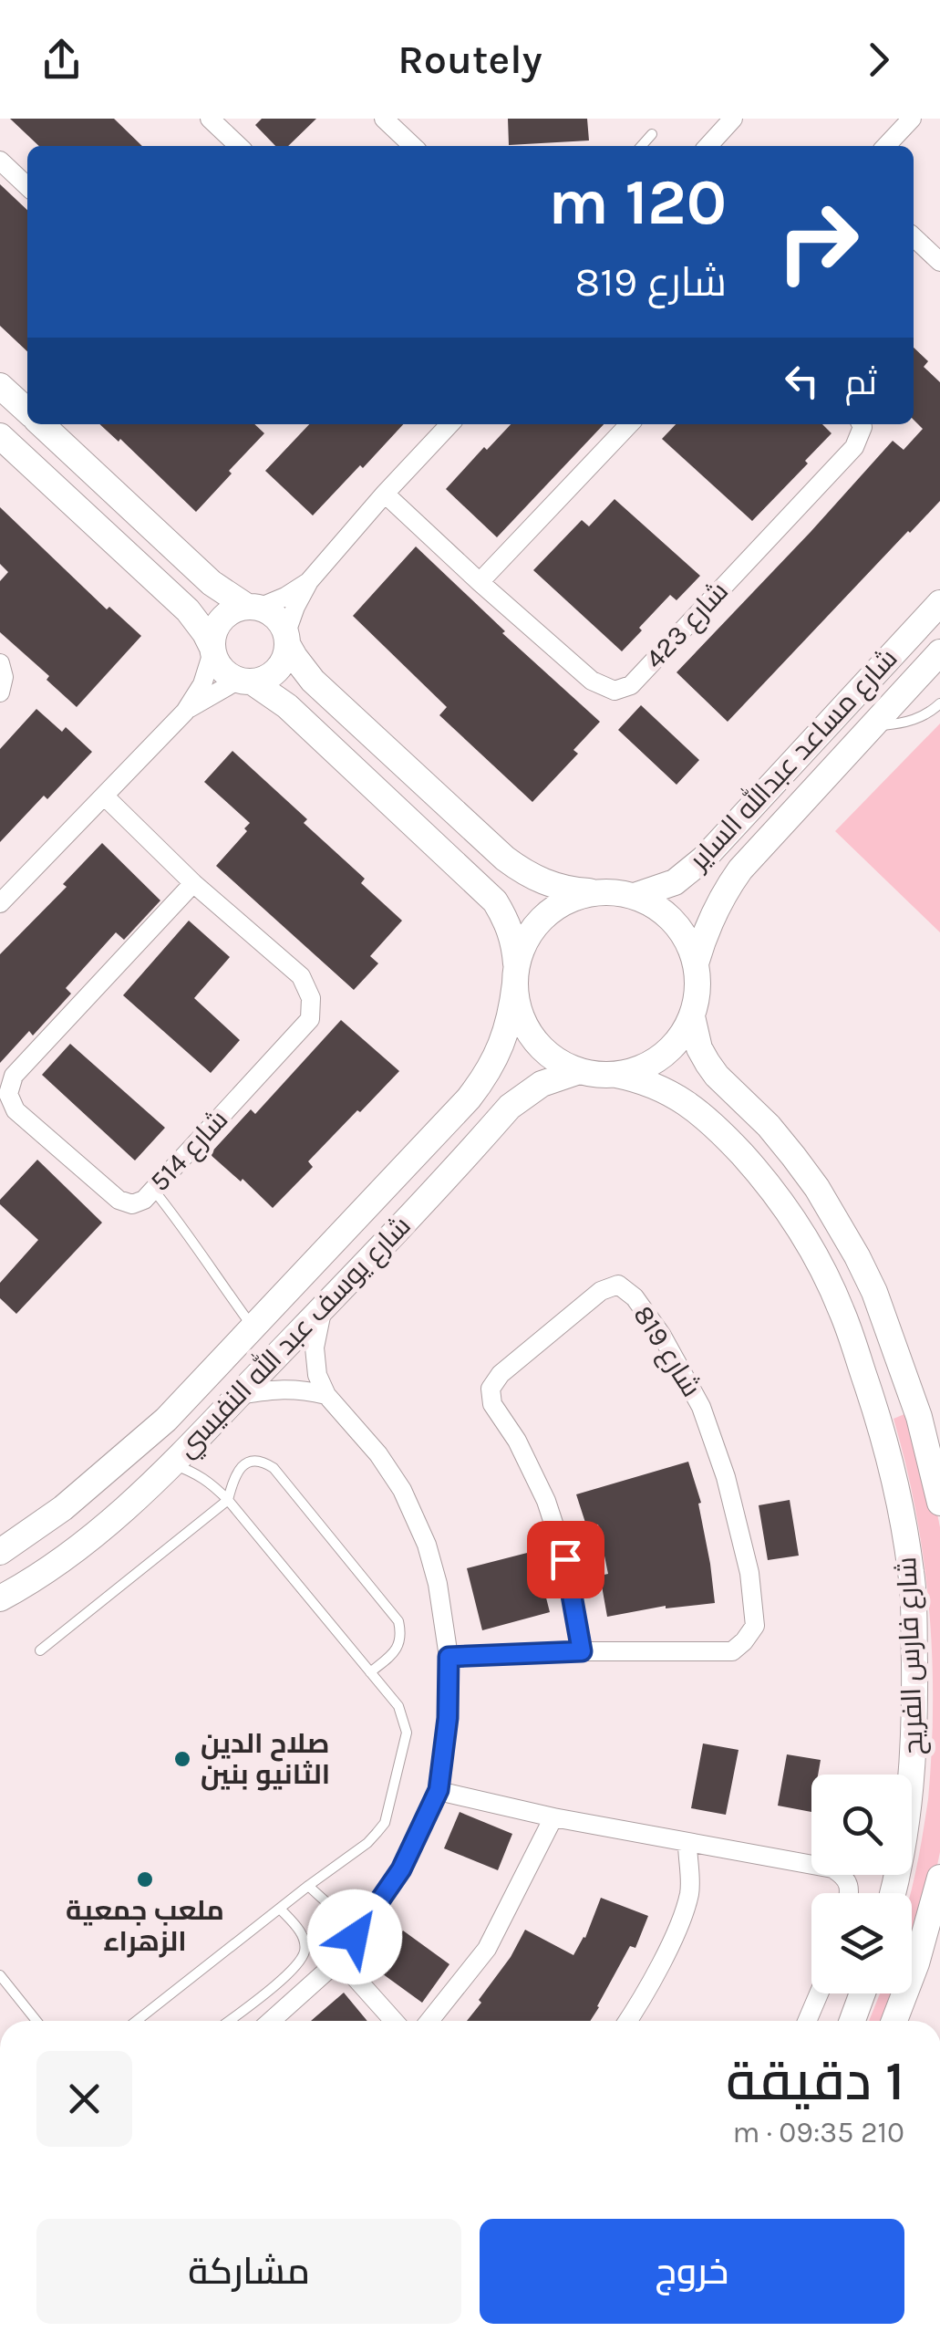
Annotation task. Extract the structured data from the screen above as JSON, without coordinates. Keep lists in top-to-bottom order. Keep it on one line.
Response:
{"streets":{"street":["شارع 423","شارع مساعد عبدالله الساير","شارع 514","شارع يوسف عبد الله النفيسي","شارع 819","شارع فارس الفريح"]},"crossings":[["شارع مساعد عبدالله الساير","شارع يوسف عبد الله النفيسي"],["شارع مساعد عبدالله الساير","شارع فارس الفريح"],["شارع يوسف عبد الله النفيسي","شارع فارس الفريح"]],"places":["صلاح الدين الثانيو بنين","ملعب جمعية الزهراء"],"page":{"header":"Routely","turn":["120 m","شارع 819"],"then":"ثم","heading":["1 دقيقة","210 m · 09:35"],"buttons":["خروج","مشاركة"]}}
